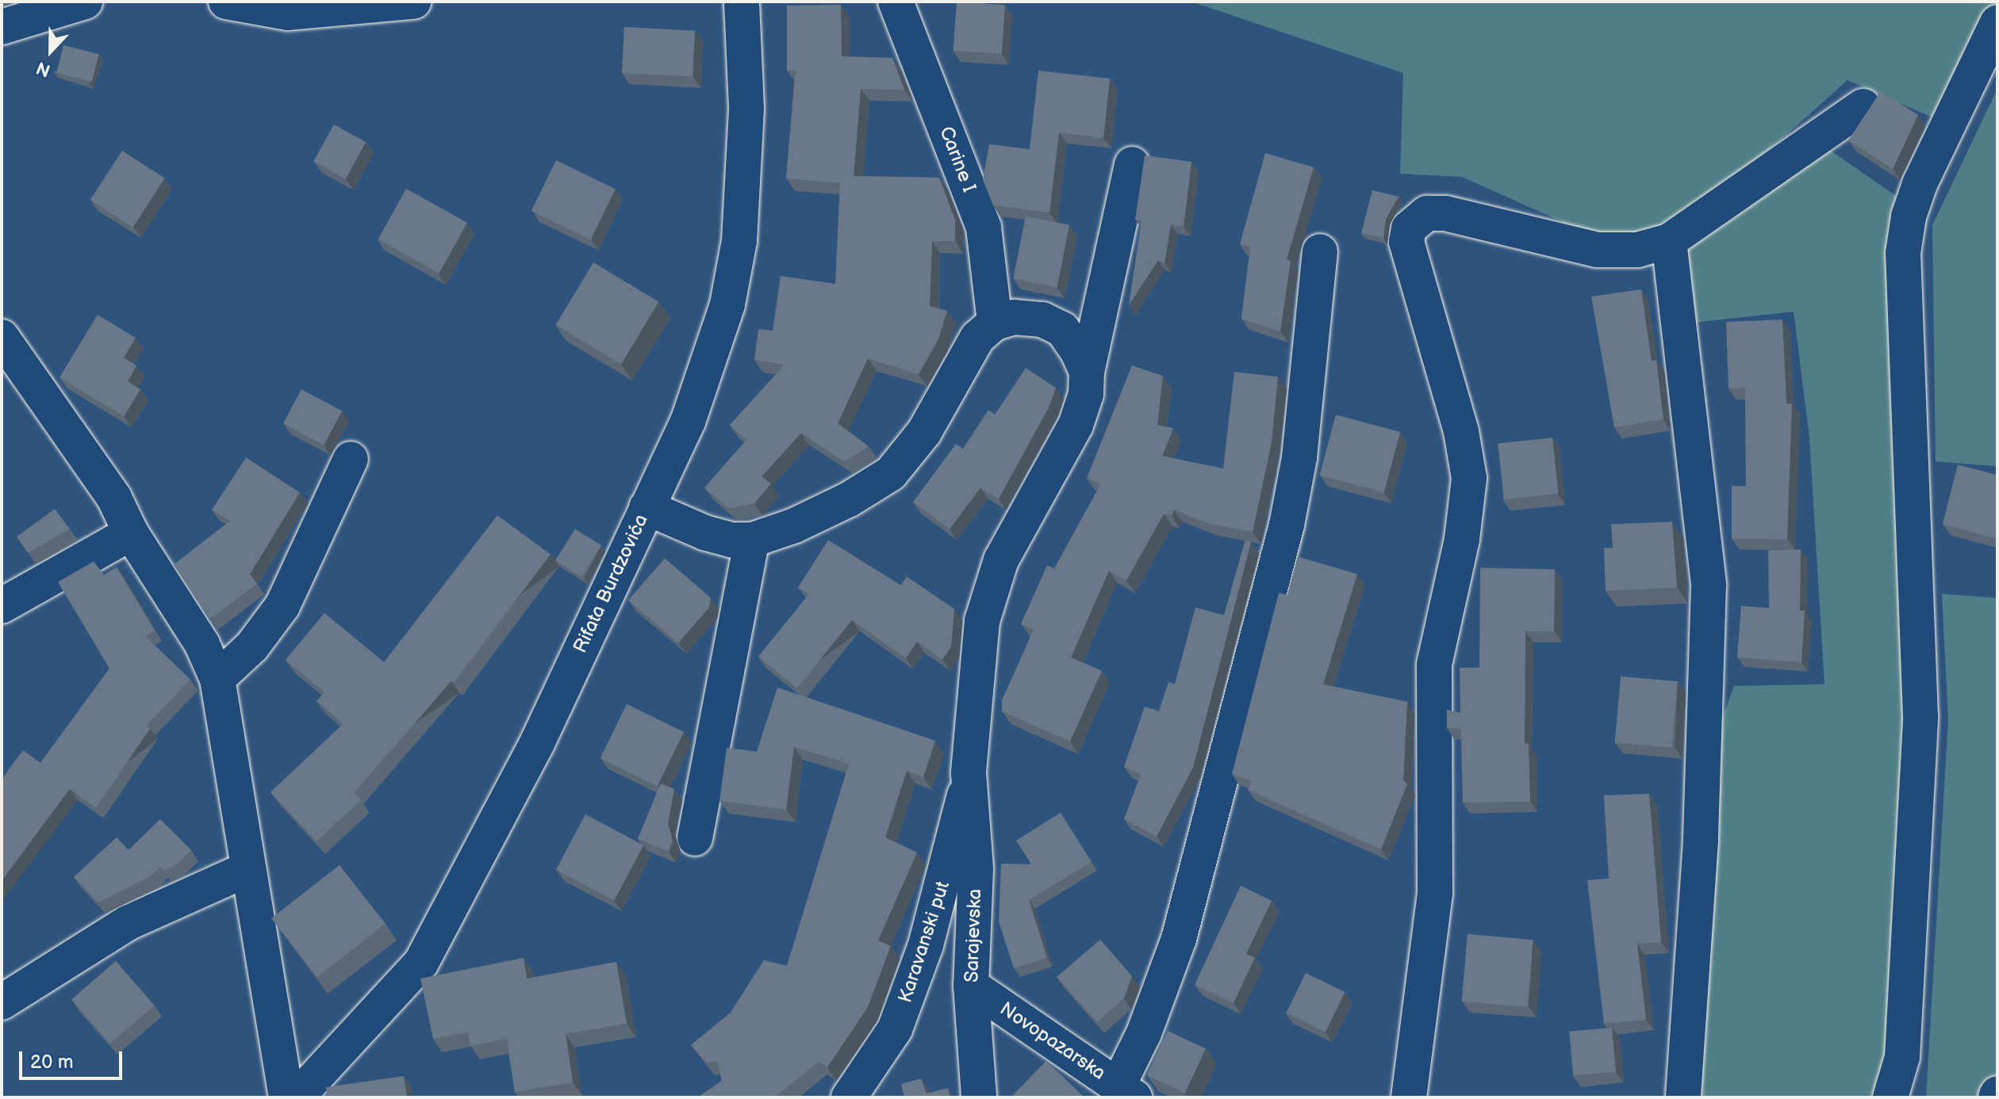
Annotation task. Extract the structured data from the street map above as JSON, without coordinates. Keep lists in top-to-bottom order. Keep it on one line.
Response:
{"streets":{"street":["Carine I","Rifata Burdzovića","Sarajevska","Karavanski put","Novopazarska"]},"crossings":[["Sarajevska","Karavanski put"],["Sarajevska","Novopazarska"]],"scale_bar":"20 m","north":"bottom"}
